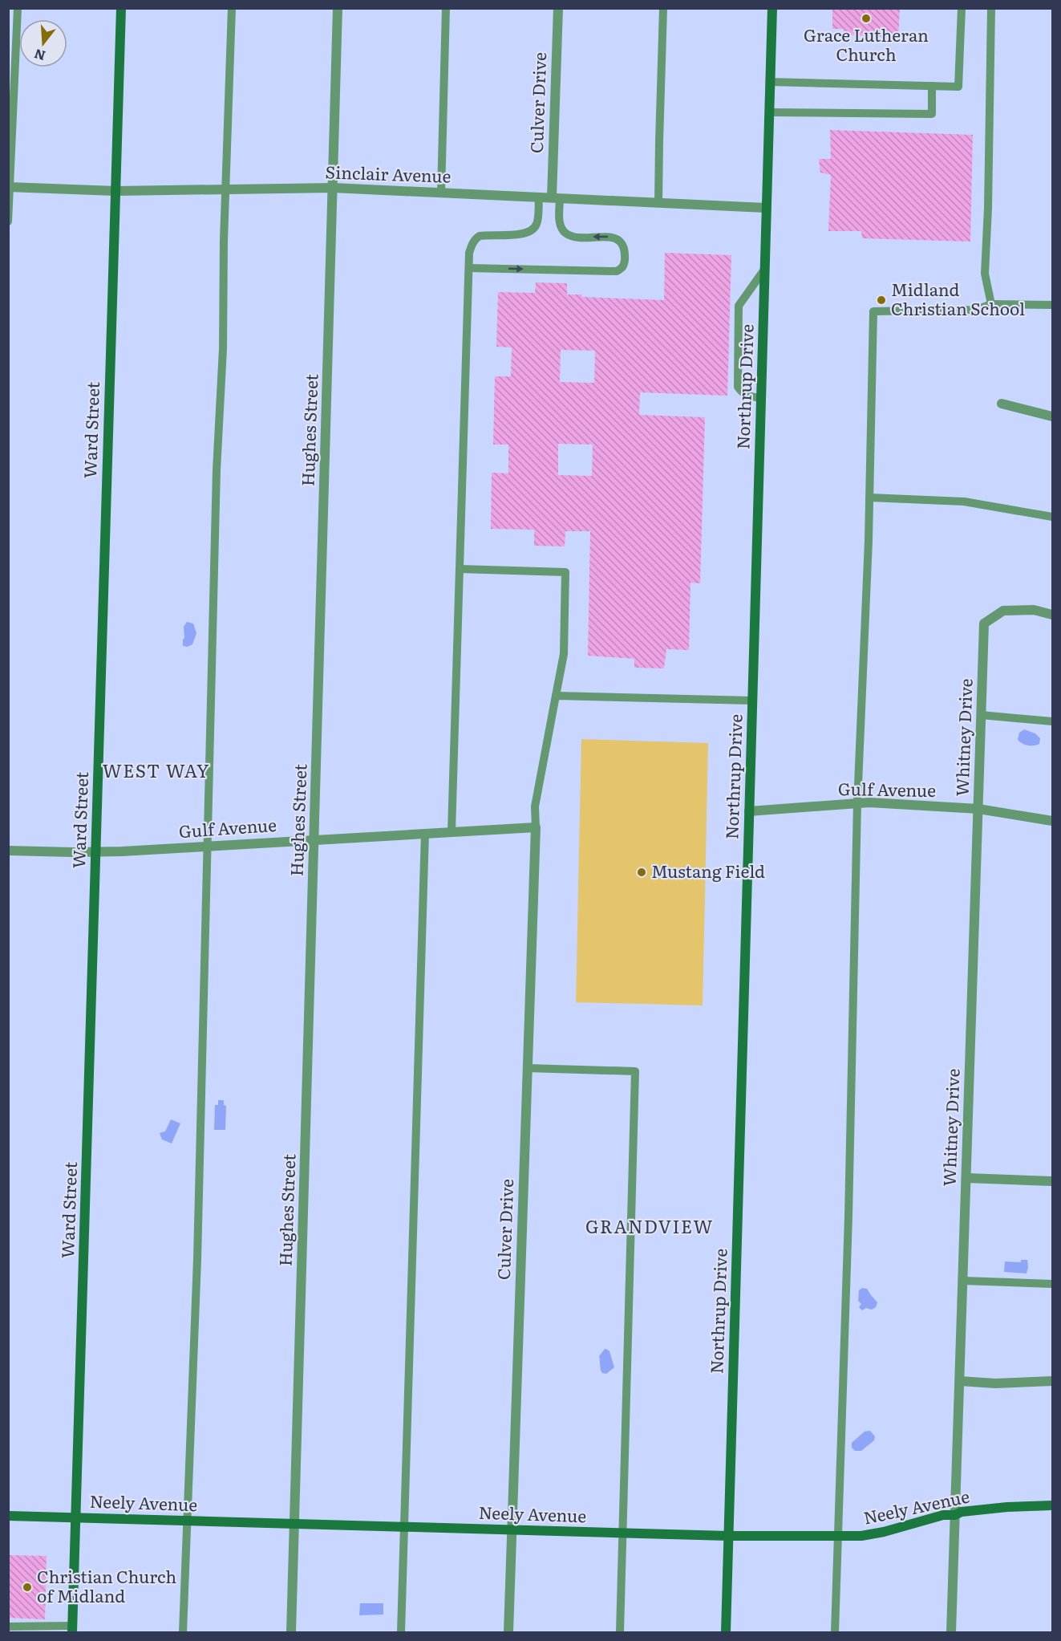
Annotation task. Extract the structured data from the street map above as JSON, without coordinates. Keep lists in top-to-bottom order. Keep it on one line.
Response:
{"streets":{"street":["Culver Drive","Sinclair Avenue","Northrup Drive","Ward Street","Hughes Street","Whitney Drive","Gulf Avenue","Neely Avenue"]},"crossings":[["Culver Drive","Sinclair Avenue"],["Culver Drive","Gulf Avenue"],["Culver Drive","Neely Avenue"],["Sinclair Avenue","Northrup Drive"],["Sinclair Avenue","Ward Street"],["Sinclair Avenue","Hughes Street"],["Northrup Drive","Gulf Avenue"],["Northrup Drive","Neely Avenue"],["Ward Street","Gulf Avenue"],["Ward Street","Neely Avenue"],["Hughes Street","Gulf Avenue"],["Hughes Street","Neely Avenue"],["Whitney Drive","Gulf Avenue"],["Whitney Drive","Neely Avenue"]],"districts":["WEST WAY","GRANDVIEW"],"places":["Grace Lutheran Church","Midland Christian School","Mustang Field","Christian Church of Midland"],"north":"bottom"}
